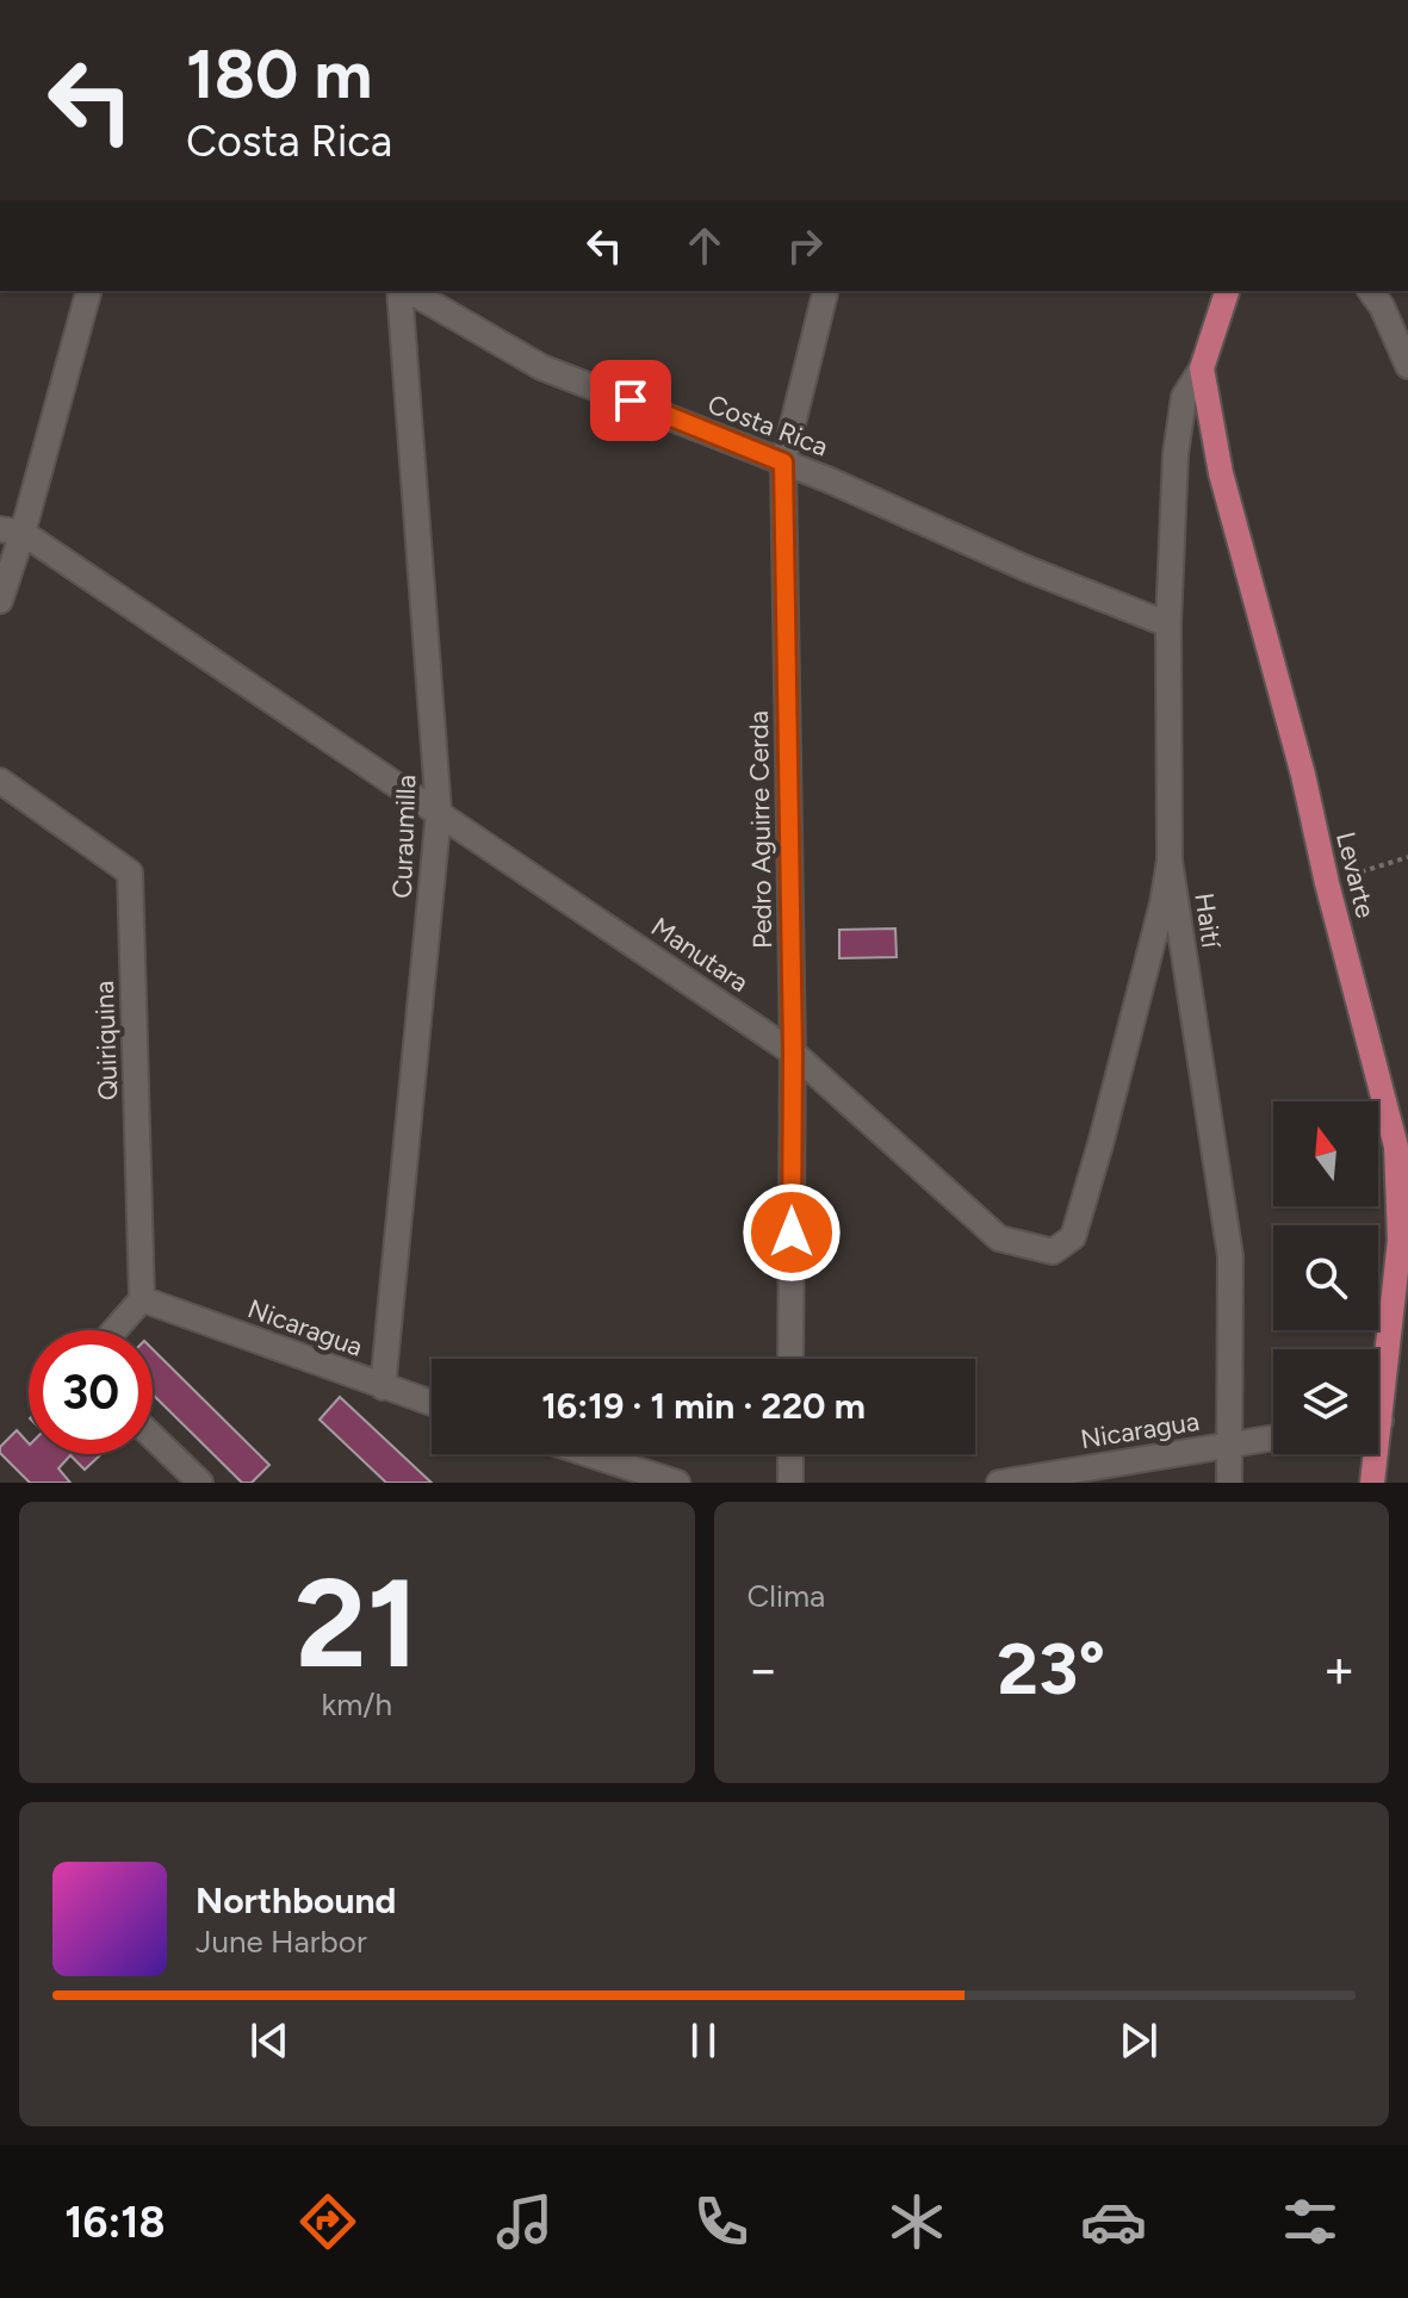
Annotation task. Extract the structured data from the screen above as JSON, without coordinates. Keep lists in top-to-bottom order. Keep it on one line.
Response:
{"streets":{"main road":["Levarte"],"street":["Costa Rica","Pedro Aguirre Cerda","Curaumilla","Haití","Manutara","Quiriquina","Nicaragua"]},"crossings":[["Costa Rica","Pedro Aguirre Cerda"],["Costa Rica","Haití"],["Pedro Aguirre Cerda","Manutara"],["Curaumilla","Manutara"],["Curaumilla","Nicaragua"],["Levarte","Haití"],["Haití","Manutara"],["Haití","Nicaragua"],["Quiriquina","Nicaragua"]],"north":"top","page":{"turn":["180 m","Costa Rica"],"limit":"30","trip":"16:19 · 1 min · 220 m","tile":[["21","km/h"],"Clima"],"heat":["−","23°","+"],"song":["Northbound","June Harbor"],"tabs":"16:18"}}
